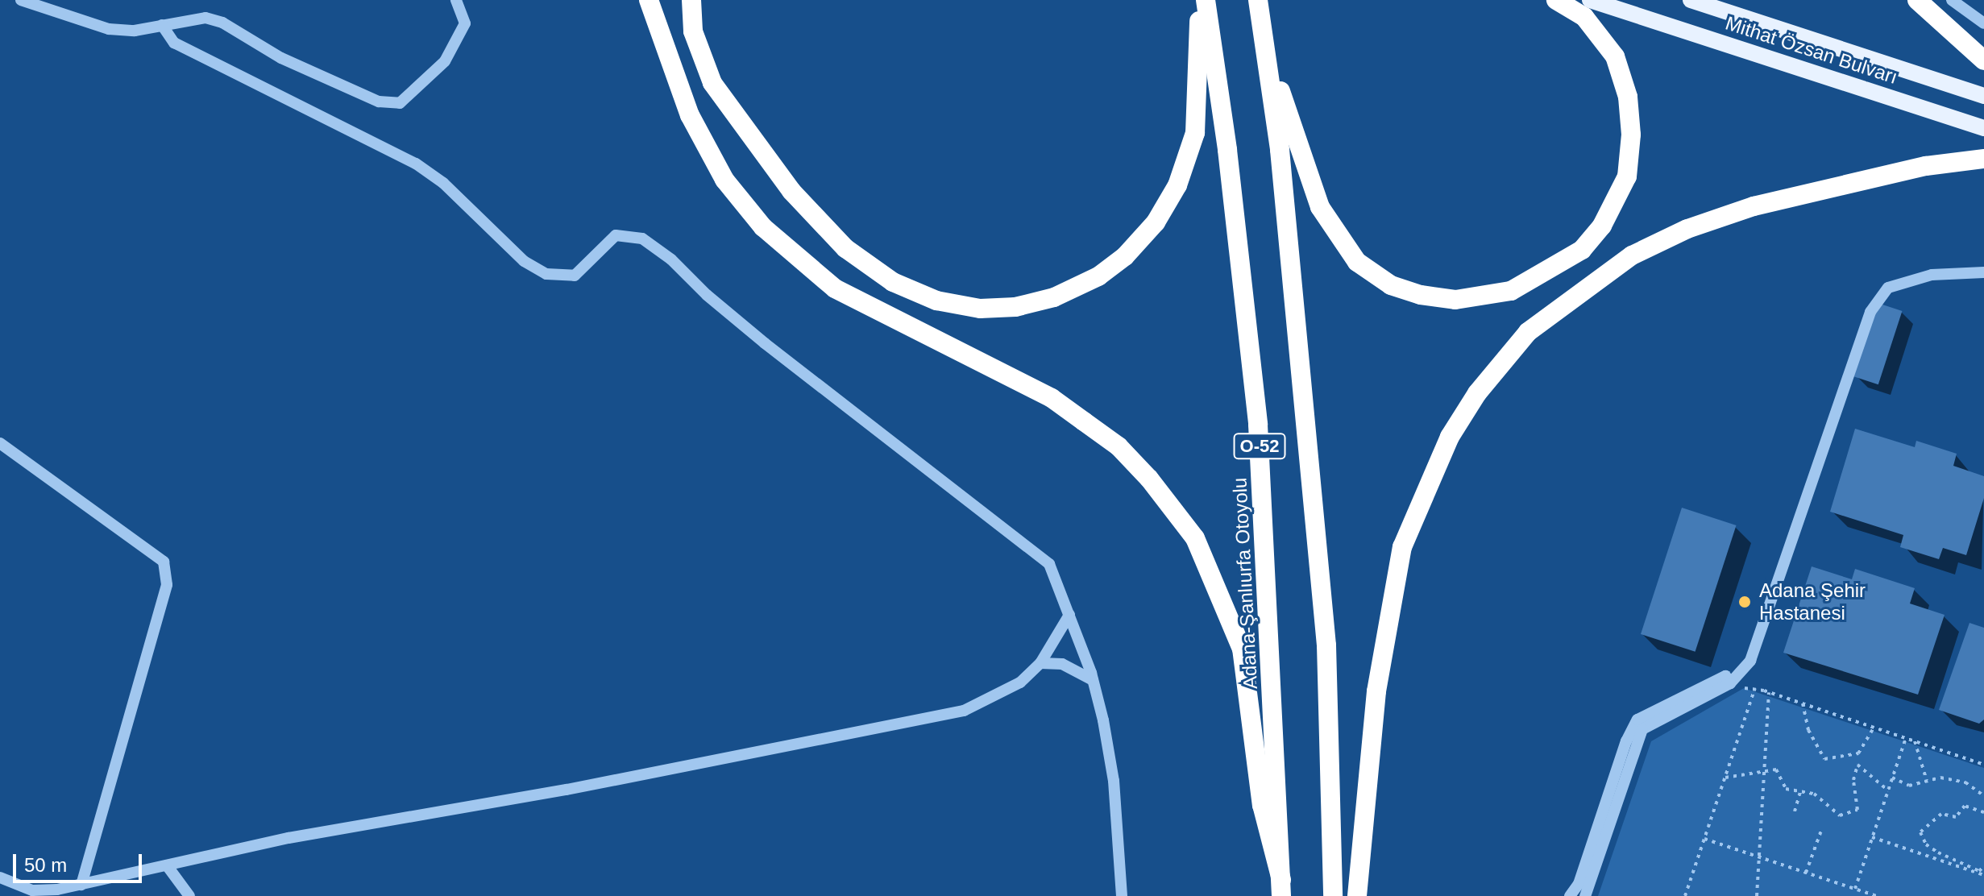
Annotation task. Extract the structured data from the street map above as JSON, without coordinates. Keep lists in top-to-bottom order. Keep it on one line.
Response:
{"streets":{"highway":["O-52","Adana-Şanlıurfa Otoyolu"],"main road":["Mithat Özsan Bulvarı"]},"places":["Adana Şehir Hastanesi"],"scale_bar":"50 m"}
